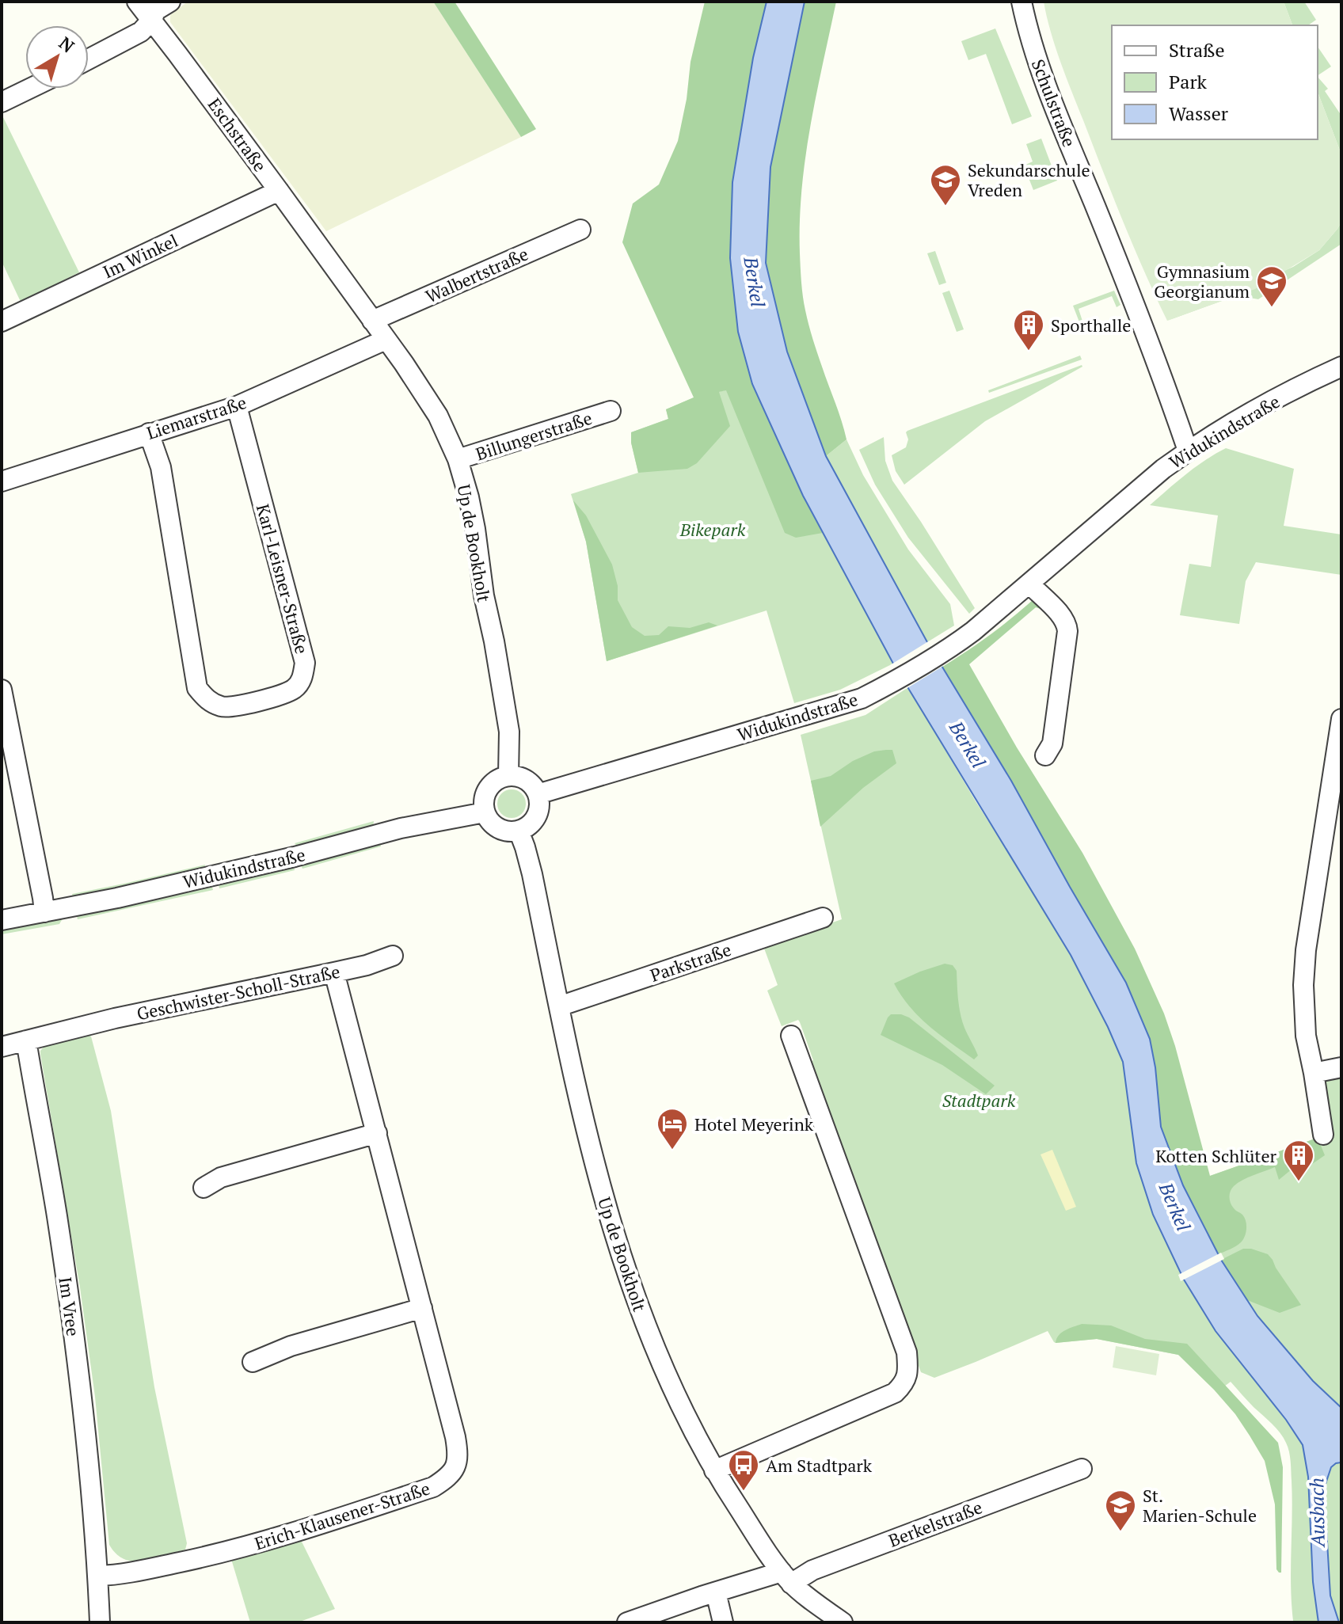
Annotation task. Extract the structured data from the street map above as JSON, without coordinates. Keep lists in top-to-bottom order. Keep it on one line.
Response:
{"streets":{"street":["Schulstraße","Eschstraße","Im Winkel","Walbertstraße","Liemarstraße","Widukindstraße","Billungerstraße","Up de Bookholt","Karl-Leisner-Straße","Parkstraße","Geschwister-Scholl-Straße","Im Vree","Erich-Klausener-Straße","Berkelstraße"]},"crossings":[["Schulstraße","Widukindstraße"],["Eschstraße","Im Winkel"],["Eschstraße","Up de Bookholt"],["Walbertstraße","Up de Bookholt"],["Liemarstraße","Up de Bookholt"],["Liemarstraße","Karl-Leisner-Straße"],["Widukindstraße","Up de Bookholt"],["Billungerstraße","Up de Bookholt"],["Up de Bookholt","Parkstraße"],["Up de Bookholt","Berkelstraße"],["Geschwister-Scholl-Straße","Im Vree"],["Geschwister-Scholl-Straße","Erich-Klausener-Straße"],["Im Vree","Erich-Klausener-Straße"]],"water":["Berkel","Ausbach"],"parks":["Bikepark","Stadtpark"],"places":{"school or university":["Sekundarschule Vreden","Gymnasium Georgianum","St. Marien-Schule"],"building":["Sporthalle","Kotten Schlüter"],"hotel":["Hotel Meyerink"],"bus stop":["Am Stadtpark"]},"legend":["Straße","Park","Wasser"],"north":"top right"}
